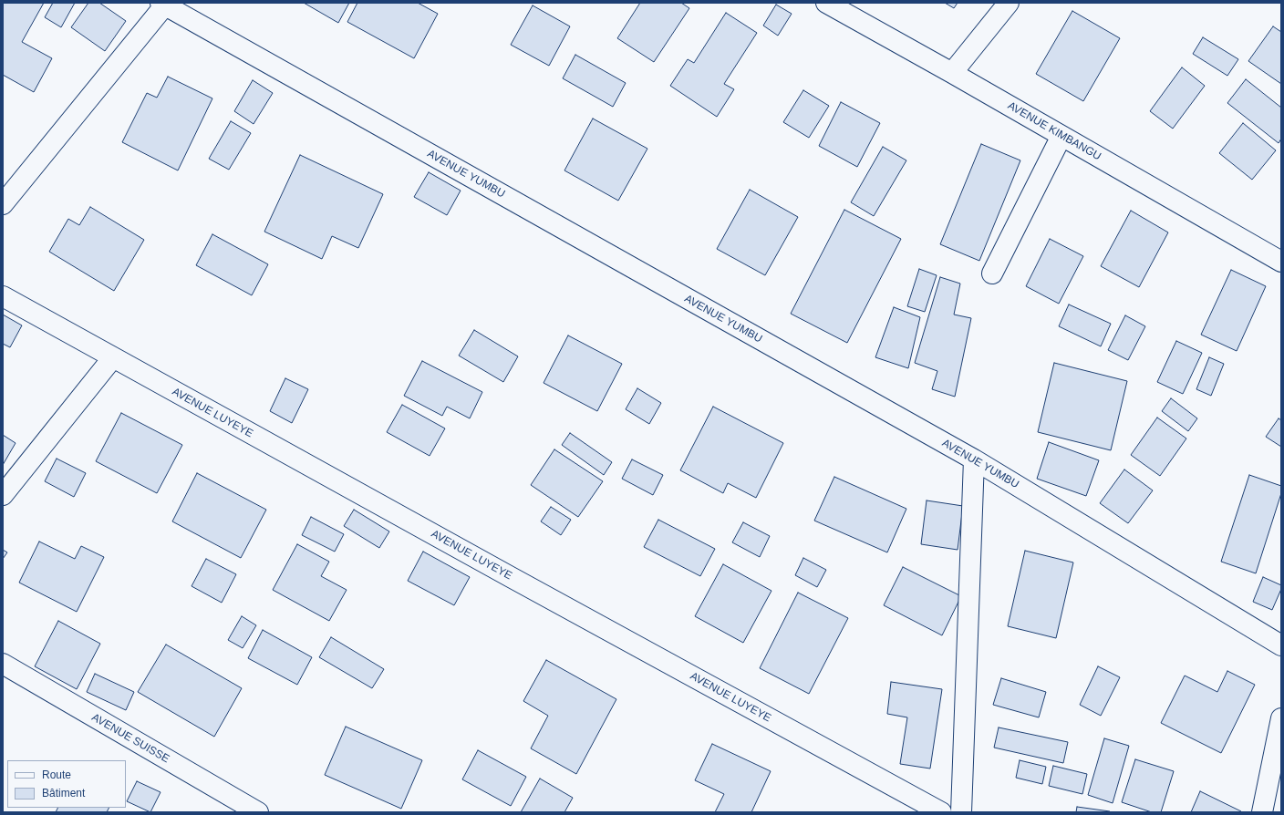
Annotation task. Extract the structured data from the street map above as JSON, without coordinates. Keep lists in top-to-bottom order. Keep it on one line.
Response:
{"streets":{"street":["AVENUE KIMBANGU","AVENUE YUMBU","AVENUE LUYEYE","AVENUE SUISSE"]},"legend":["Route","Bâtiment"]}
